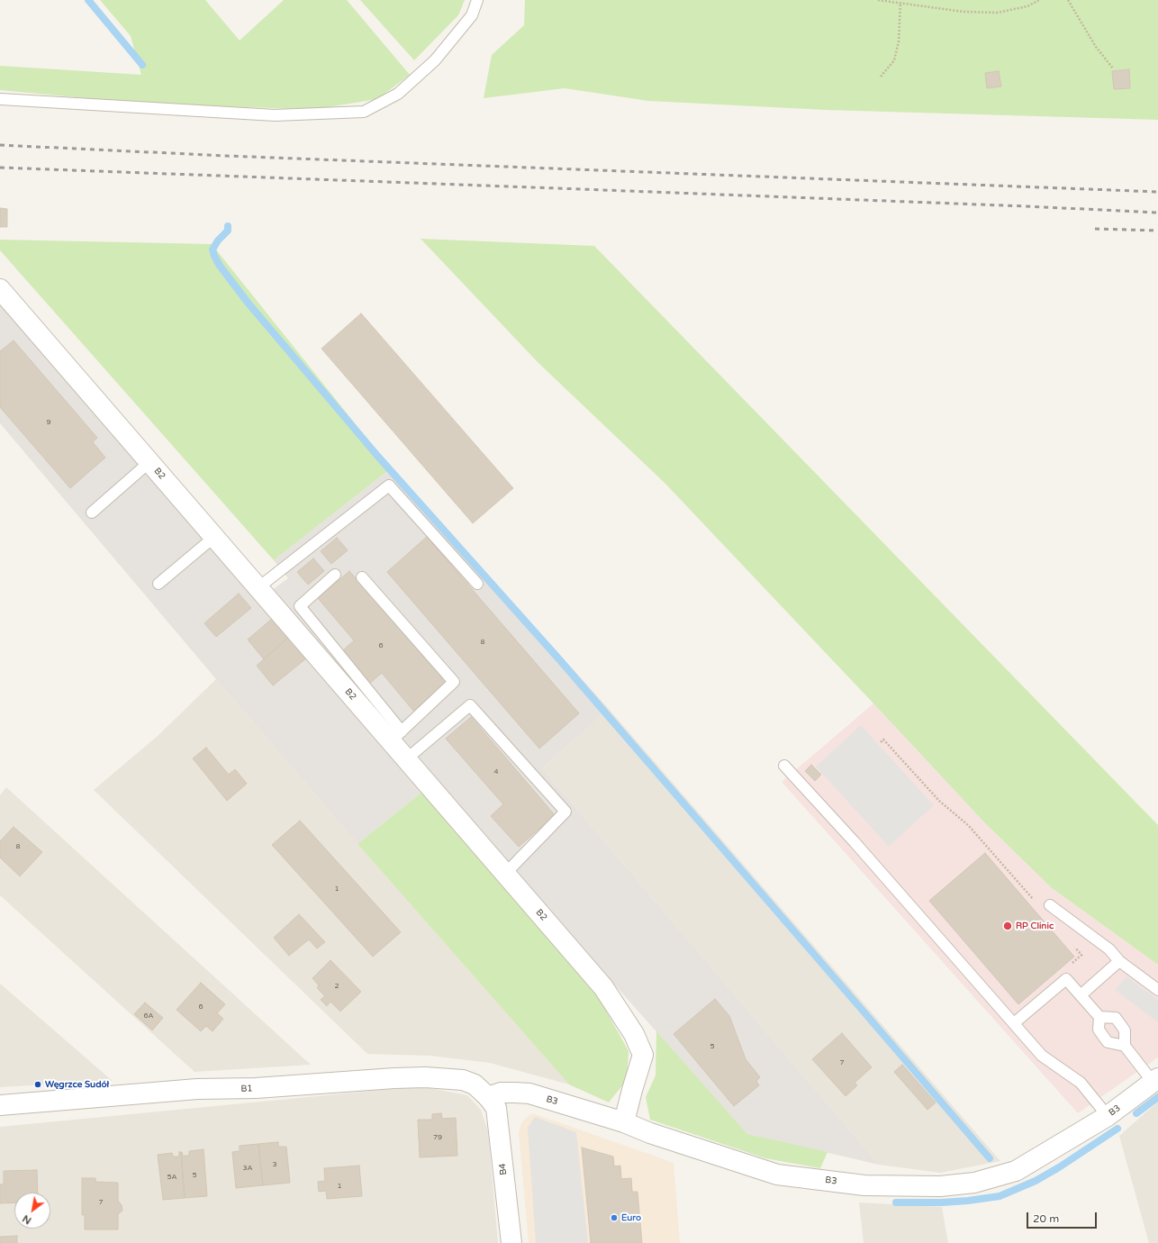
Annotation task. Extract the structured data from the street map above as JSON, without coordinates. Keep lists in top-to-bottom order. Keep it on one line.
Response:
{"streets":{"street":["B2","B1","B3","B4"]},"crossings":[["B2","B3"],["B1","B3"],["B1","B4"],["B3","B4"]],"places":["RP Clinic","Węgrzce Sudół","Euro"],"house_numbers":["9","8","6","4","8","1","2","6","6A","5","7","79","3","3A","5","5A","1","7"],"scale_bar":"20 m","north":"bottom left"}
